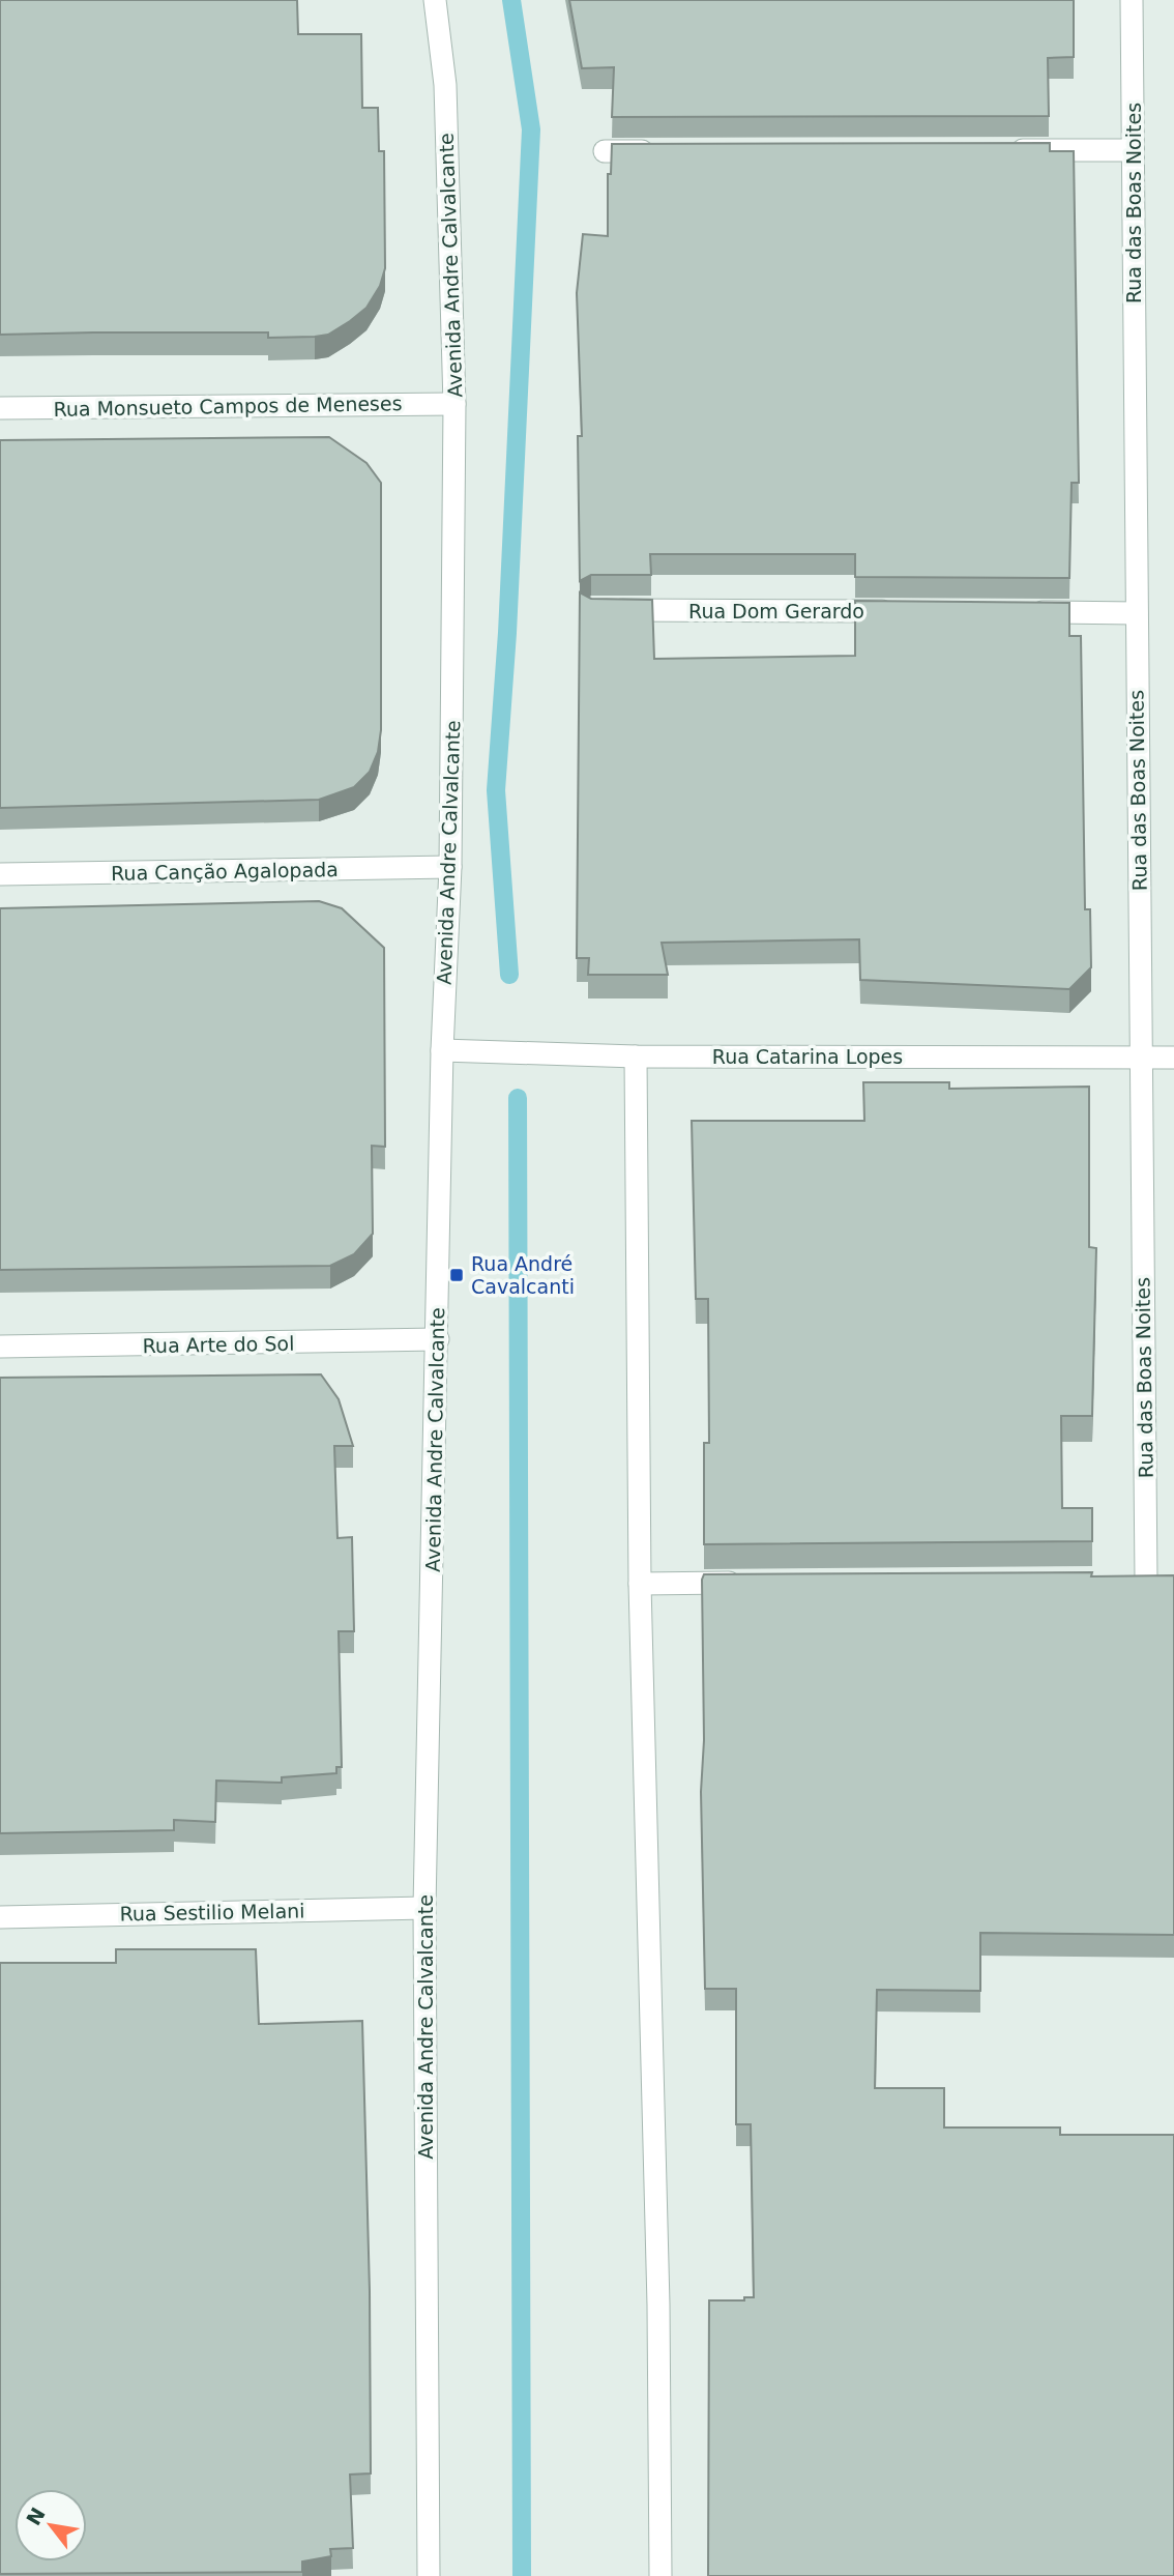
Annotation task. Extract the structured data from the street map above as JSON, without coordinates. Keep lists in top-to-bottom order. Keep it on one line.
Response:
{"streets":{"street":["Rua das Boas Noites","Avenida Andre Calvalcante","Rua Monsueto Campos de Meneses","Rua Dom Gerardo","Rua Canção Agalopada","Rua Catarina Lopes","Rua Arte do Sol","Rua Sestilio Melani"]},"crossings":[["Rua das Boas Noites","Rua Catarina Lopes"],["Avenida Andre Calvalcante","Rua Monsueto Campos de Meneses"],["Avenida Andre Calvalcante","Rua Canção Agalopada"],["Avenida Andre Calvalcante","Rua Catarina Lopes"],["Avenida Andre Calvalcante","Rua Arte do Sol"],["Avenida Andre Calvalcante","Rua Sestilio Melani"]],"places":{"transit":["Rua André Cavalcanti"]},"north":"top left"}
